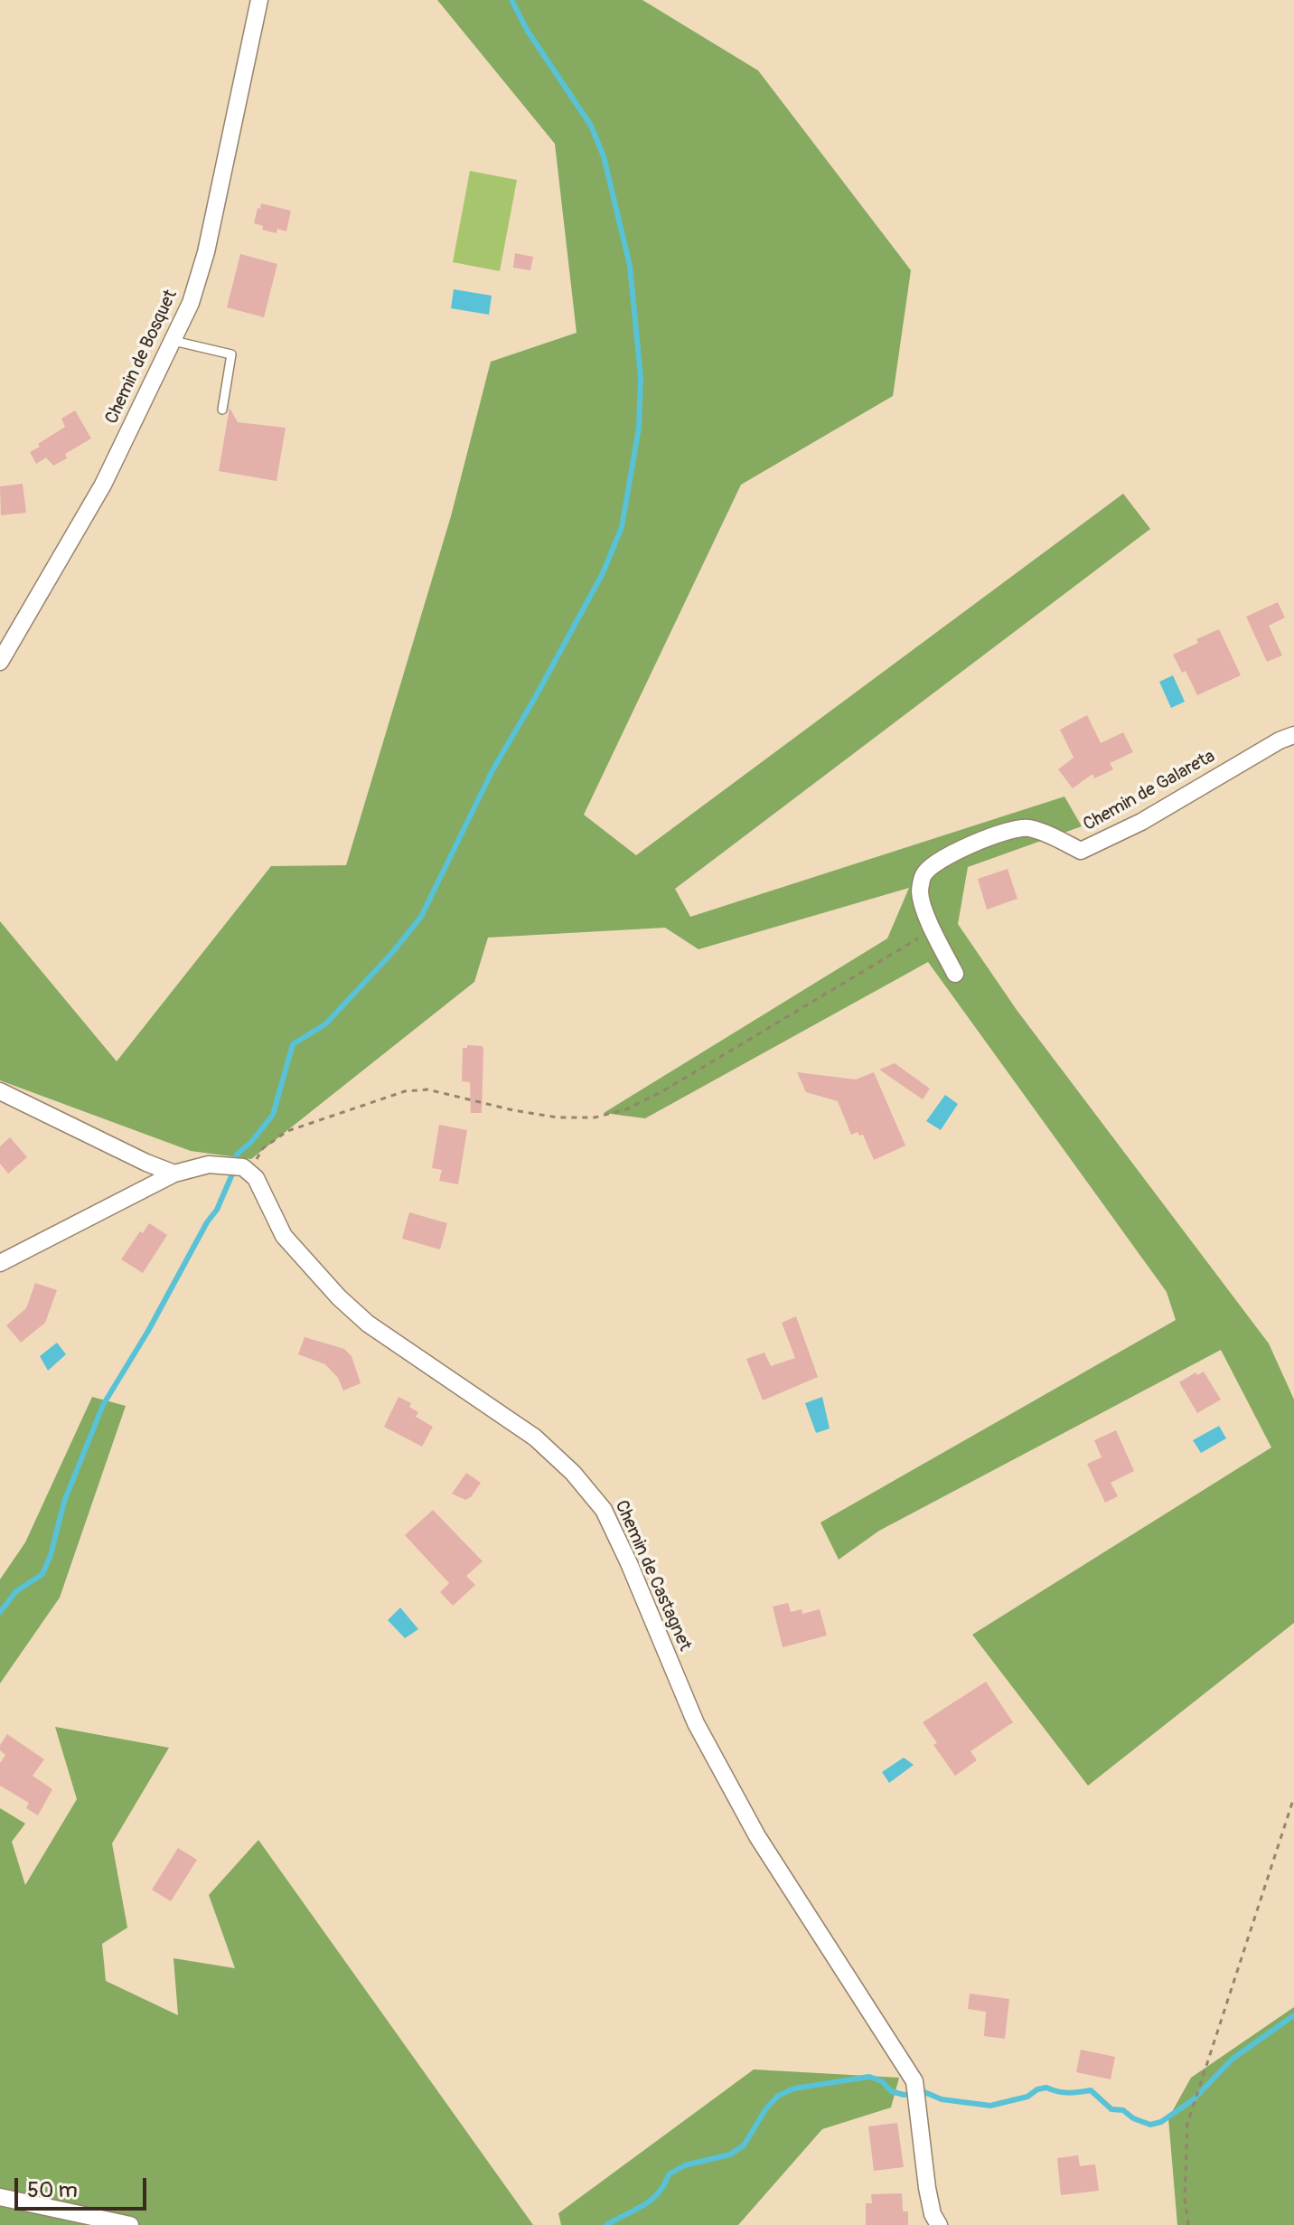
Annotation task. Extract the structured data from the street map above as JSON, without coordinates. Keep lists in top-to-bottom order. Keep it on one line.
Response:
{"streets":{"street":["Chemin de Bosquet","Chemin de Galareta","Chemin de Castagnet"]},"scale_bar":"50 m"}
